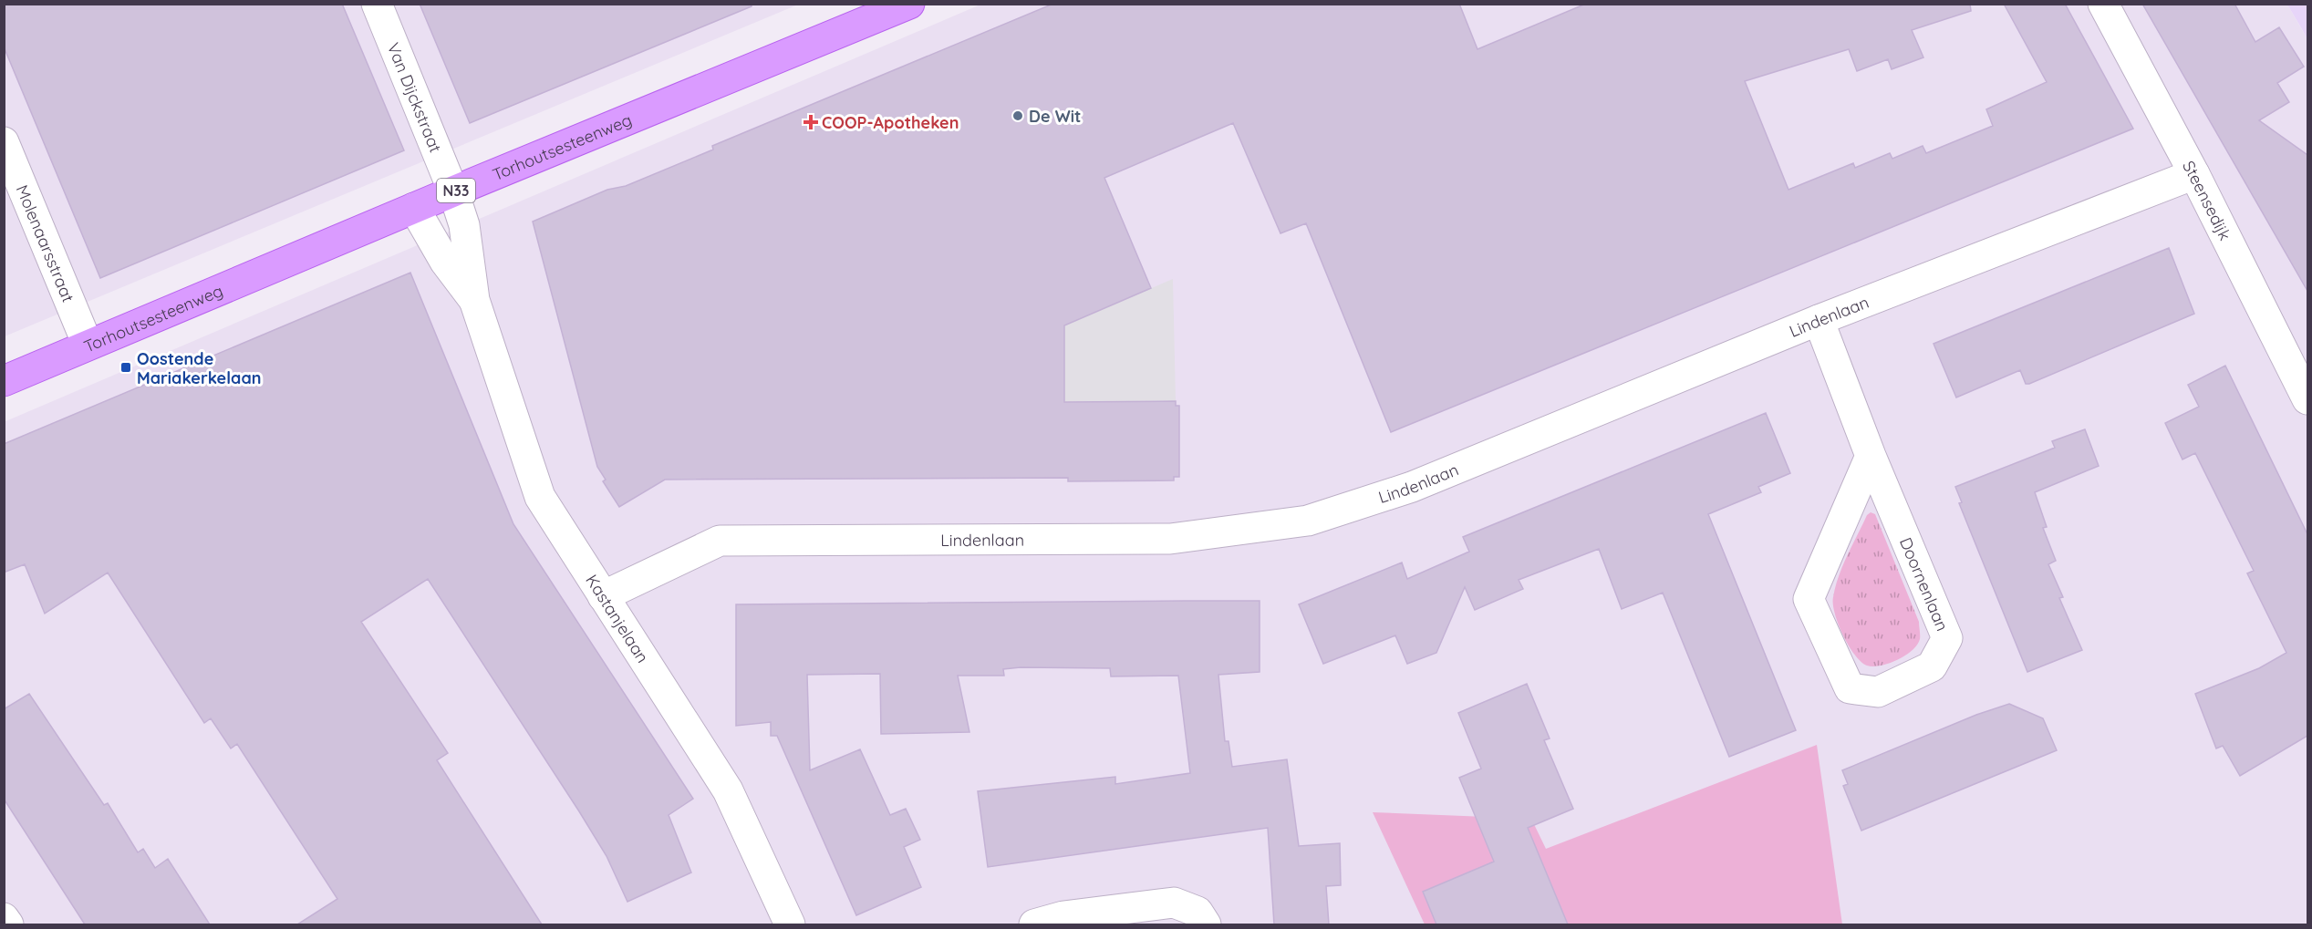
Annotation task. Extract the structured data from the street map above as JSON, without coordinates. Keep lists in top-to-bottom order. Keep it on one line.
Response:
{"streets":{"main road":["Torhoutsesteenweg","N33"],"street":["Van Dijckstraat","Steensedijk","Molenaarsstraat","Lindenlaan","Doornenlaan","Kastanjelaan"]},"crossings":[["Van Dijckstraat","Torhoutsesteenweg"],["Van Dijckstraat","Kastanjelaan"],["Torhoutsesteenweg","Molenaarsstraat"],["Torhoutsesteenweg","Kastanjelaan"],["Steensedijk","Lindenlaan"],["Lindenlaan","Doornenlaan"],["Lindenlaan","Kastanjelaan"]],"places":{"other":["De Wit"],"health":["COOP-Apotheken"],"transit":["Oostende Mariakerkelaan"]}}
